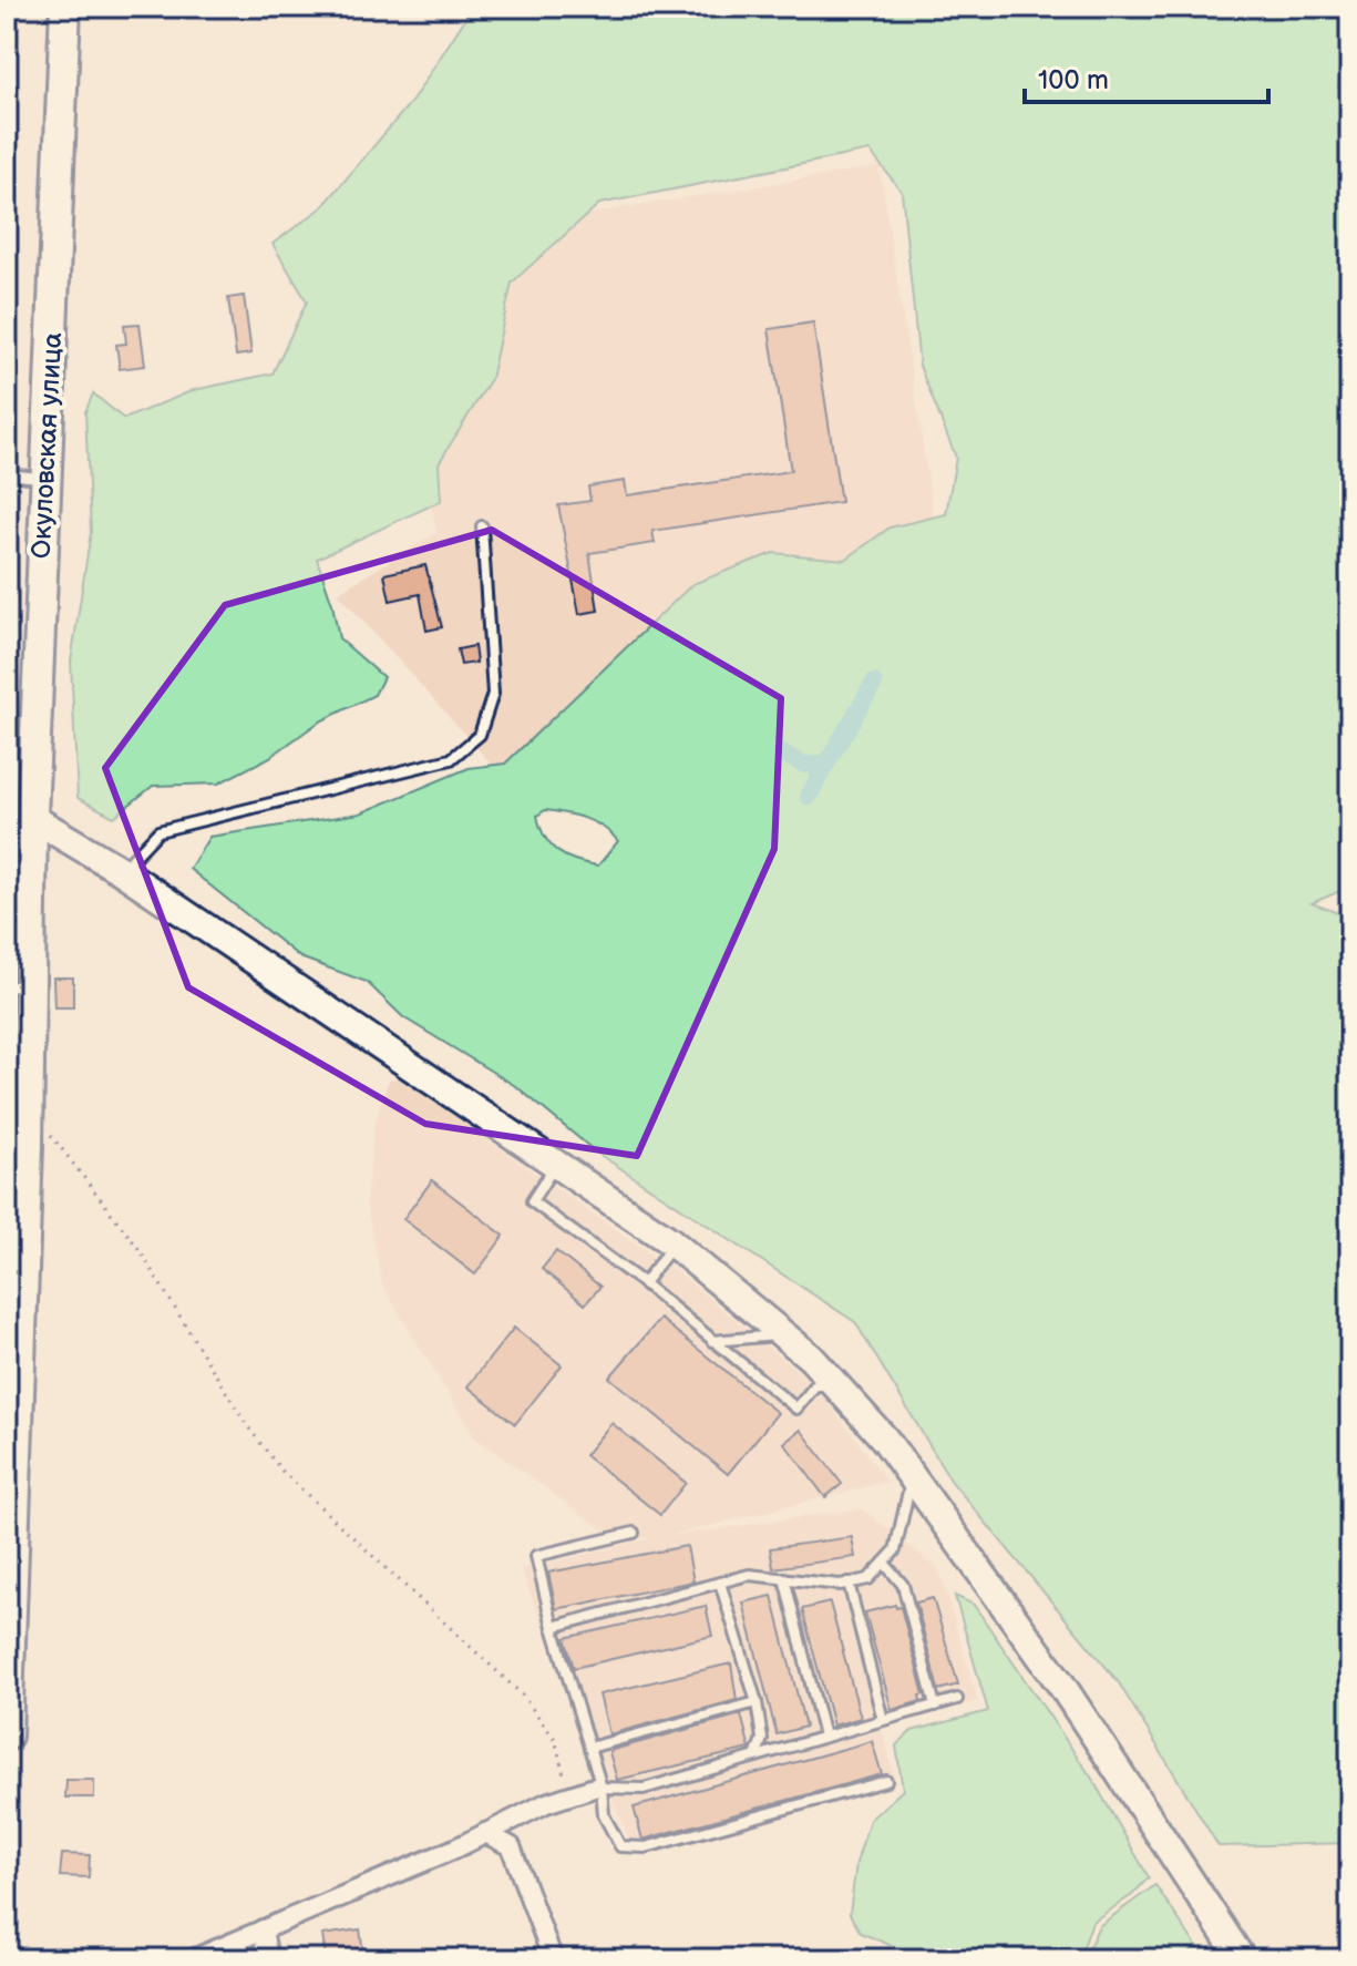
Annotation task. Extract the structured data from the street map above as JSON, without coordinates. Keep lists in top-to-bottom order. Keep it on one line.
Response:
{"streets":{"main road":["Окуловская улица"]},"scale_bar":"100 m"}
